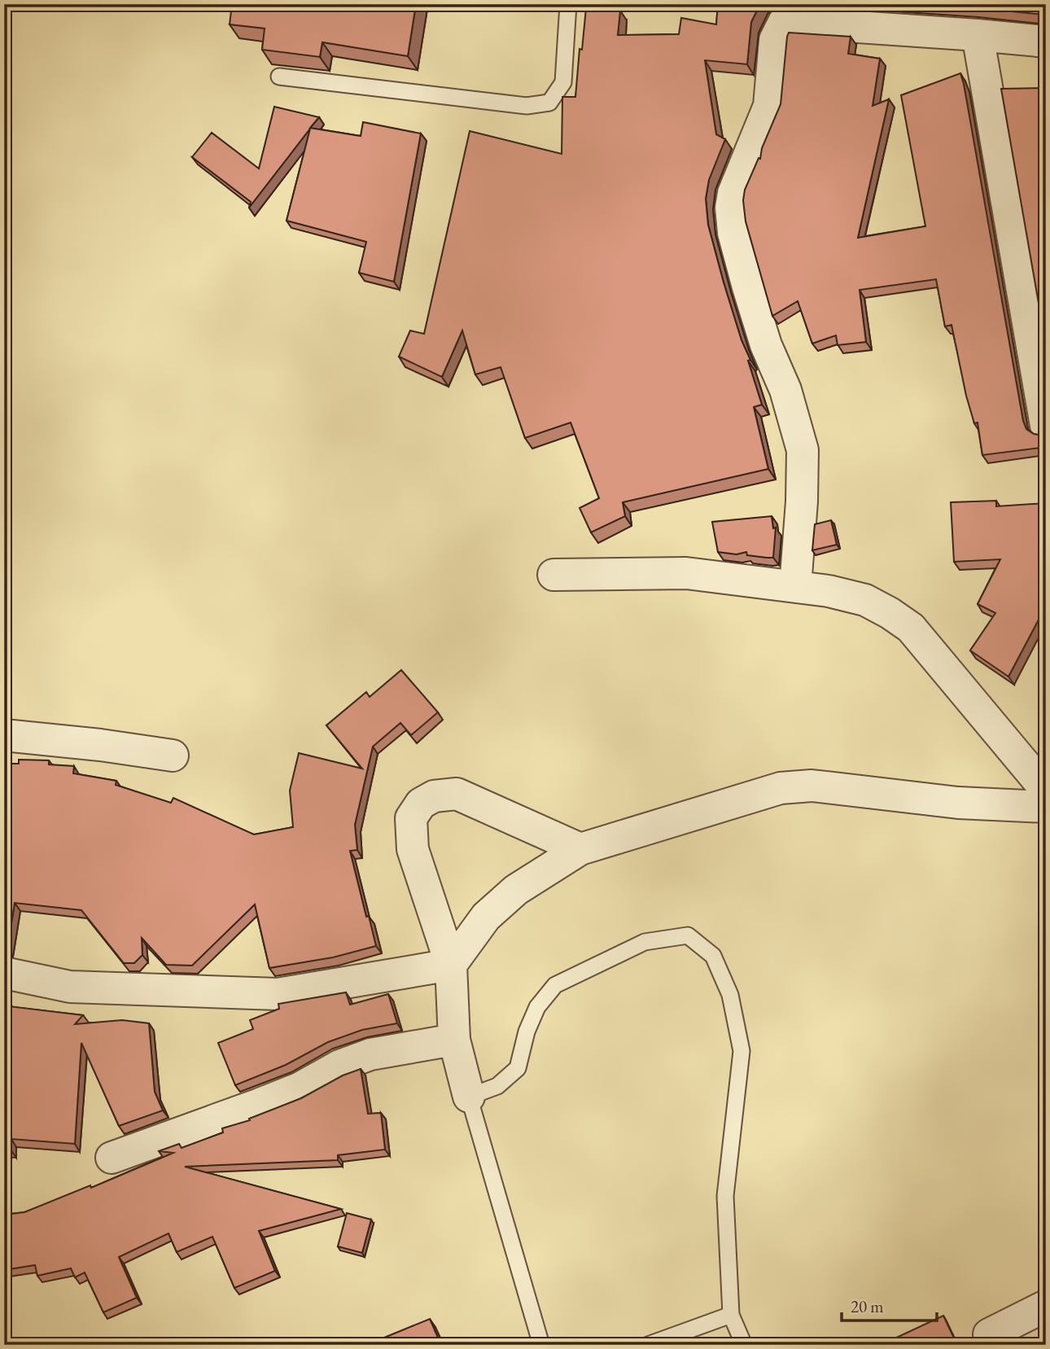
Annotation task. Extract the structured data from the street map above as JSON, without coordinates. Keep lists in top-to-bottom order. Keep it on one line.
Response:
{"scale_bar":"20 m"}
